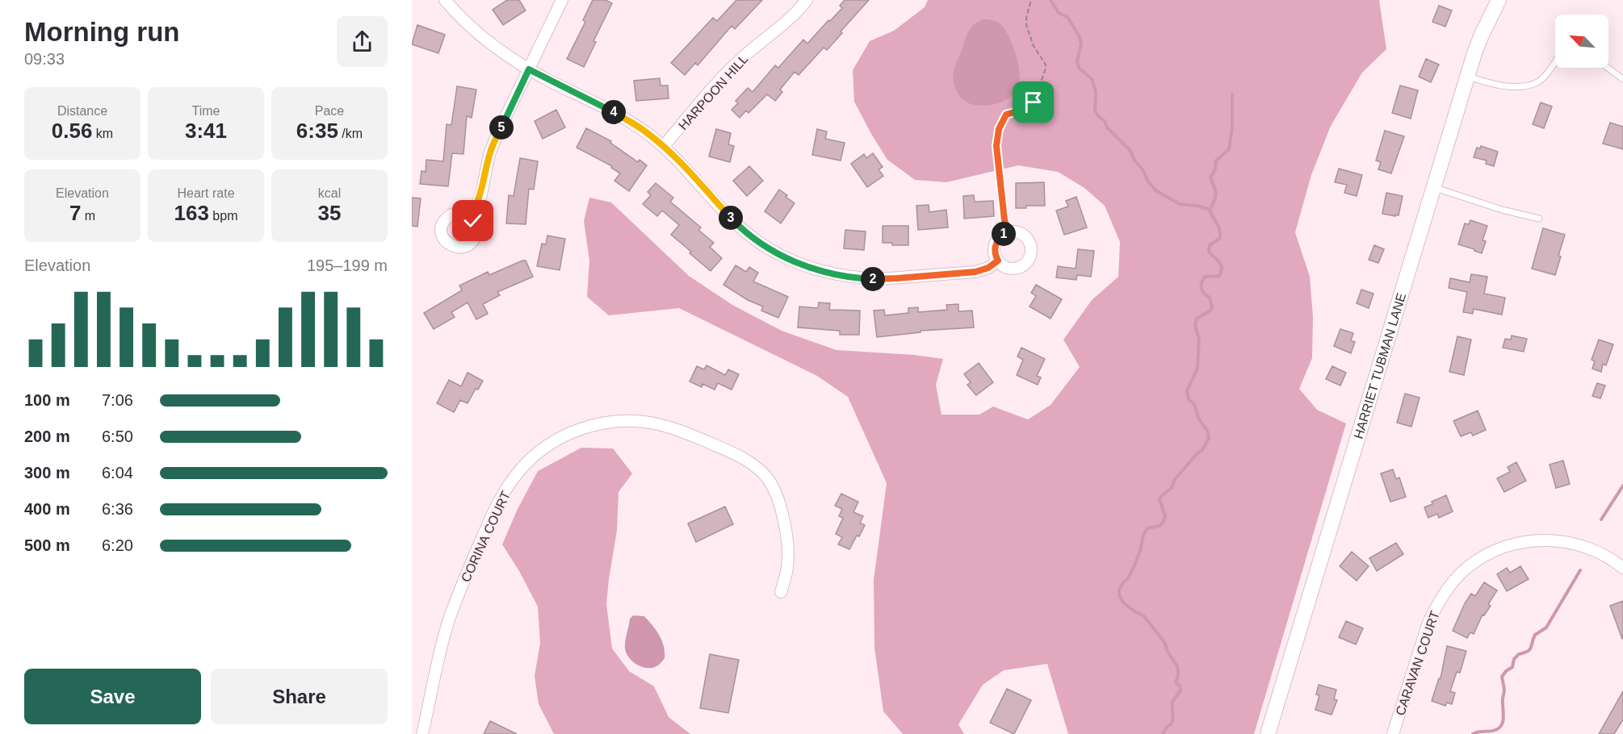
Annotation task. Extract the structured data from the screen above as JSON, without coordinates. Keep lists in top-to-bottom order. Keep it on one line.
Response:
{"streets":{"street":["HARPOON HILL","HARRIET TUBMAN LANE","CORINA COURT","CARAVAN COURT"]},"north":"top left","page":{"heading":["Morning run","09:33"],"stats":[["Distance","0.56 km"],["Time","3:41"],["Pace","6:35 /km"],["Elevation","7 m"],["Heart rate","163 bpm"],["kcal","35"]],"pins":["4","5","3","1","2"],"chart":["Elevation","195–199 m"],"list":[{"name":"100 m","note":"7:06"},{"name":"200 m","note":"6:50"},{"name":"300 m","note":"6:04"},{"name":"400 m","note":"6:36"},{"name":"500 m","note":"6:20"}],"buttons":["Save","Share"]}}
